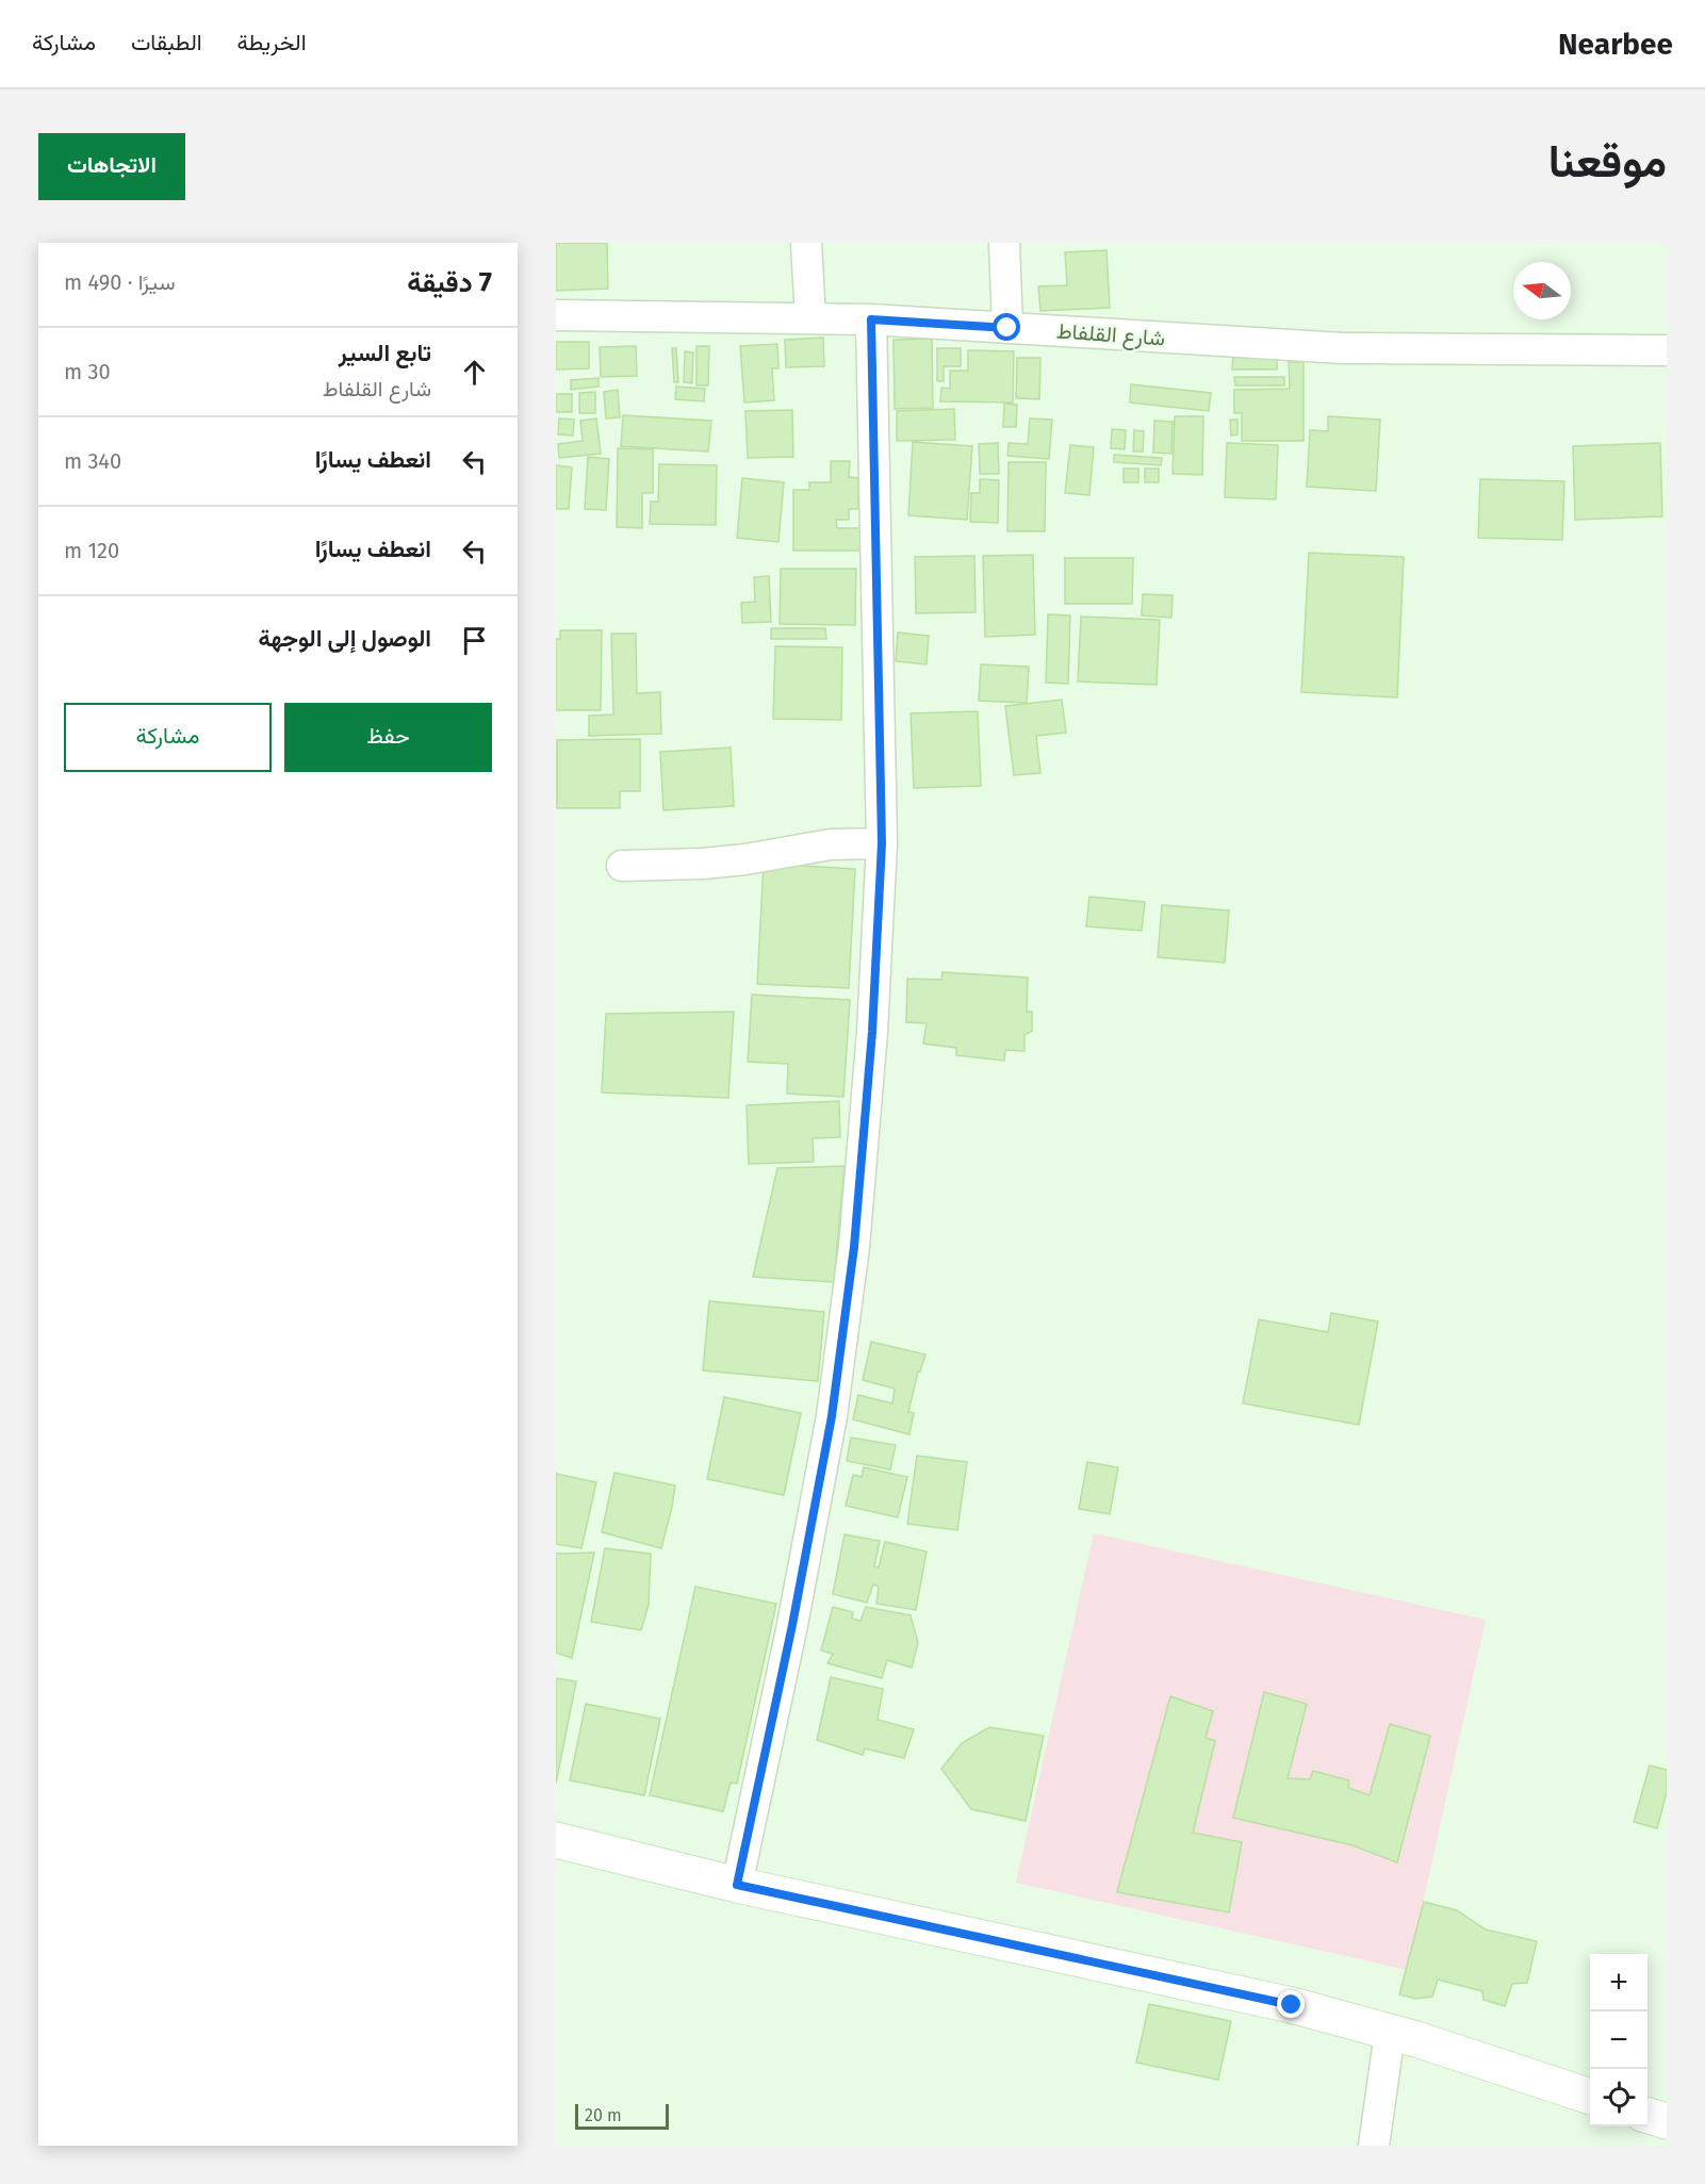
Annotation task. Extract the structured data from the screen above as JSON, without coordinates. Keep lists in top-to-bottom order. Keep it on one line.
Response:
{"streets":{"street":["شارع القلفاط"]},"scale_bar":"20 m","north":"left","page":{"header":"Nearbee","nav":["الخريطة","الطبقات","مشاركة"],"title":"موقعنا","buttons":["الاتجاهات",["حفظ","مشاركة"]],"heading":["7 دقيقة","سيرًا · 490 m"],"list":[["تابع السير","شارع القلفاط","30 m"],["انعطف يسارًا","340 m"],["انعطف يسارًا","120 m"],"الوصول إلى الوجهة"],"map_buttons":["+","−"],"scale":"20 m"}}
